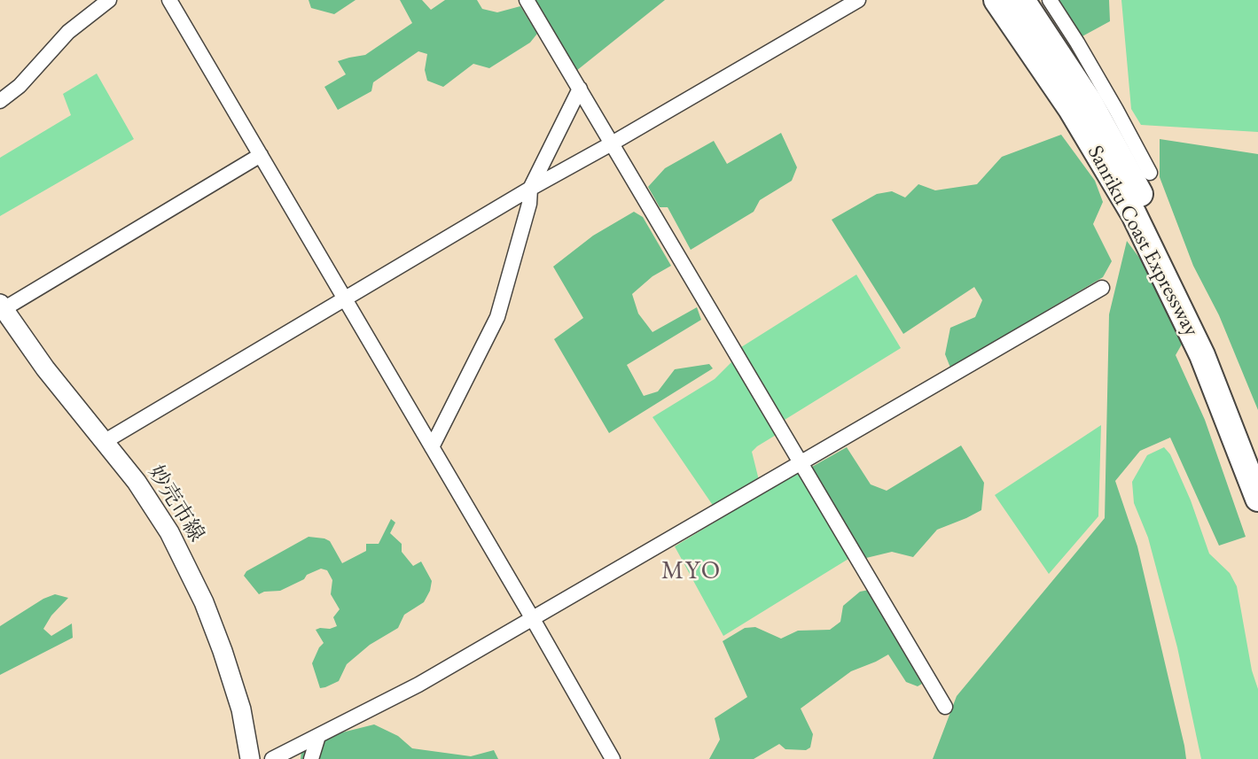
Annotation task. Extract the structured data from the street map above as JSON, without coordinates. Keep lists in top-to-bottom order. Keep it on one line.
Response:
{"streets":{"highway":["Sanriku Coast Expressway"],"main road":["妙売市線"]},"districts":["MYO"]}
